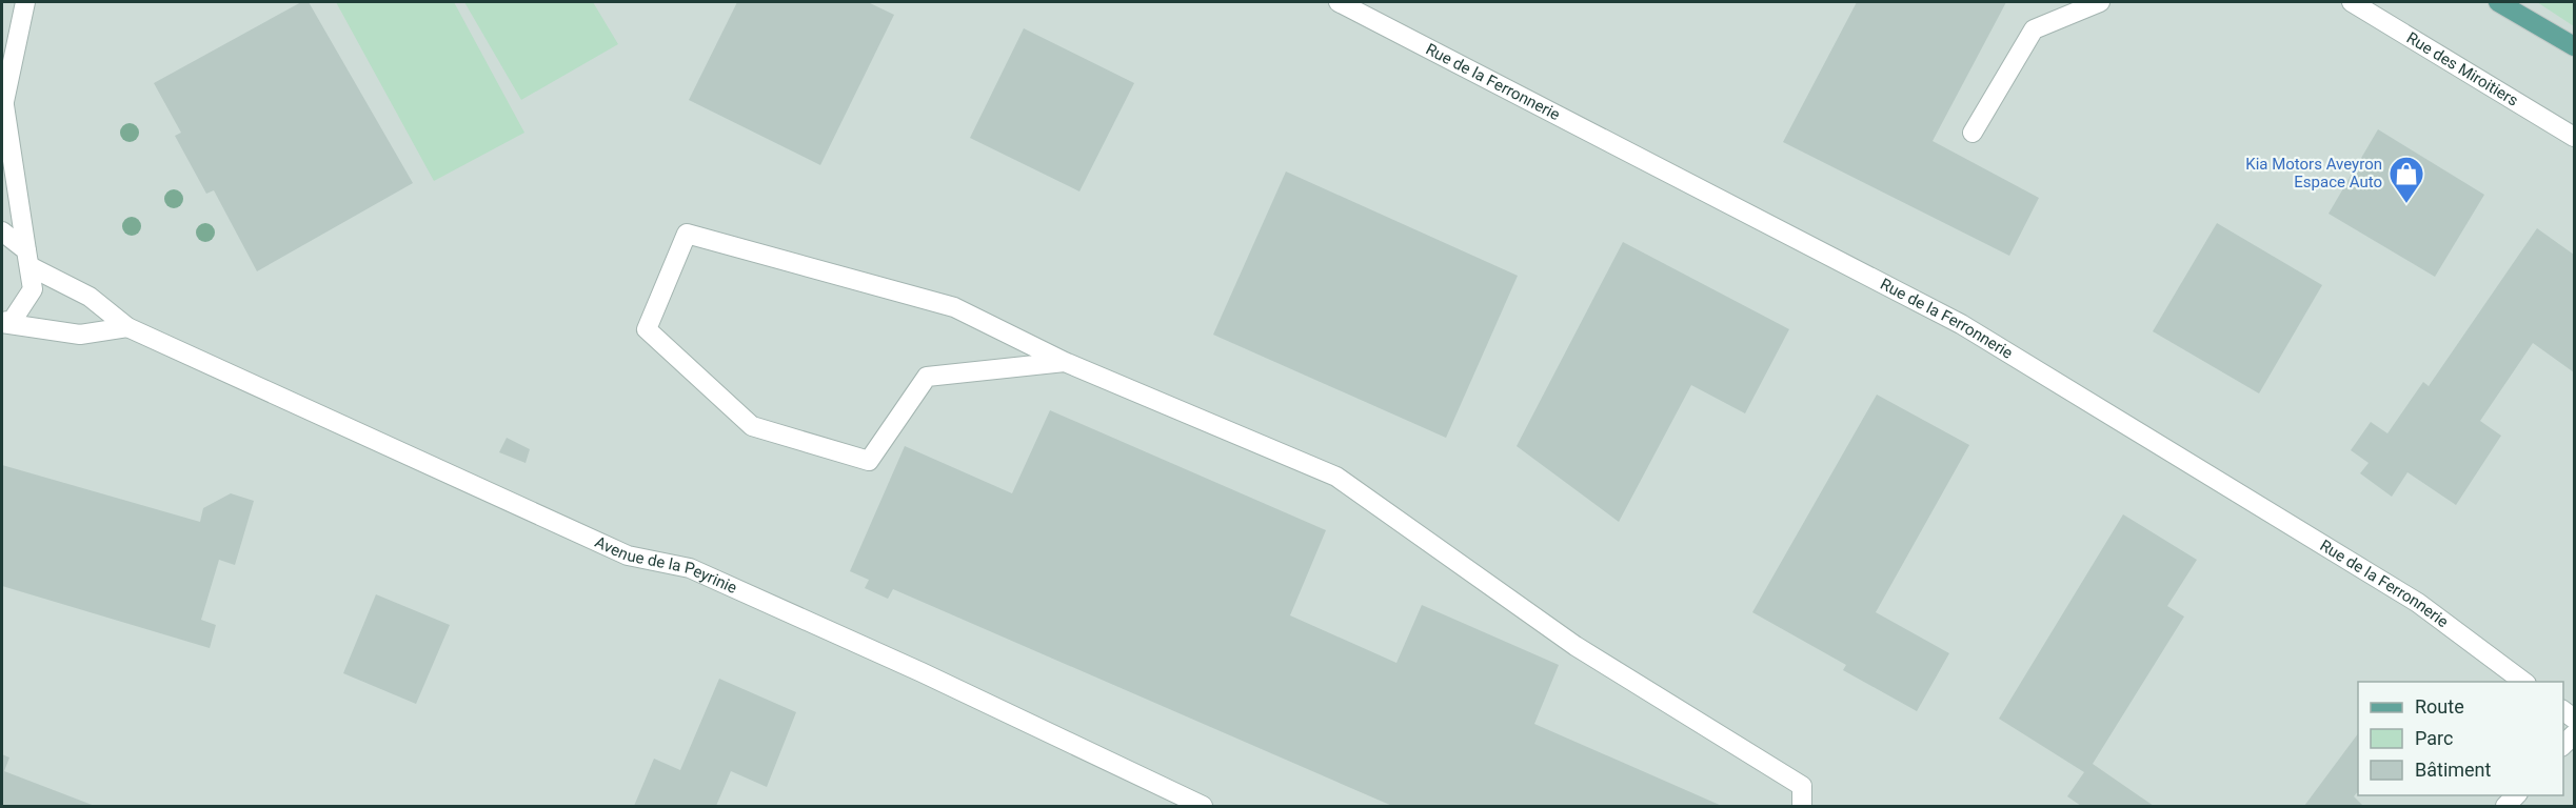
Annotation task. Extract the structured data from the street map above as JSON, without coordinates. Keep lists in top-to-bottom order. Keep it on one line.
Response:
{"streets":{"street":["Rue des Miroitiers","Rue de la Ferronnerie","Avenue de la Peyrinie"]},"places":{"shop":["Kia Motors Aveyron Espace Auto"]},"legend":["Route","Parc","Bâtiment"]}
